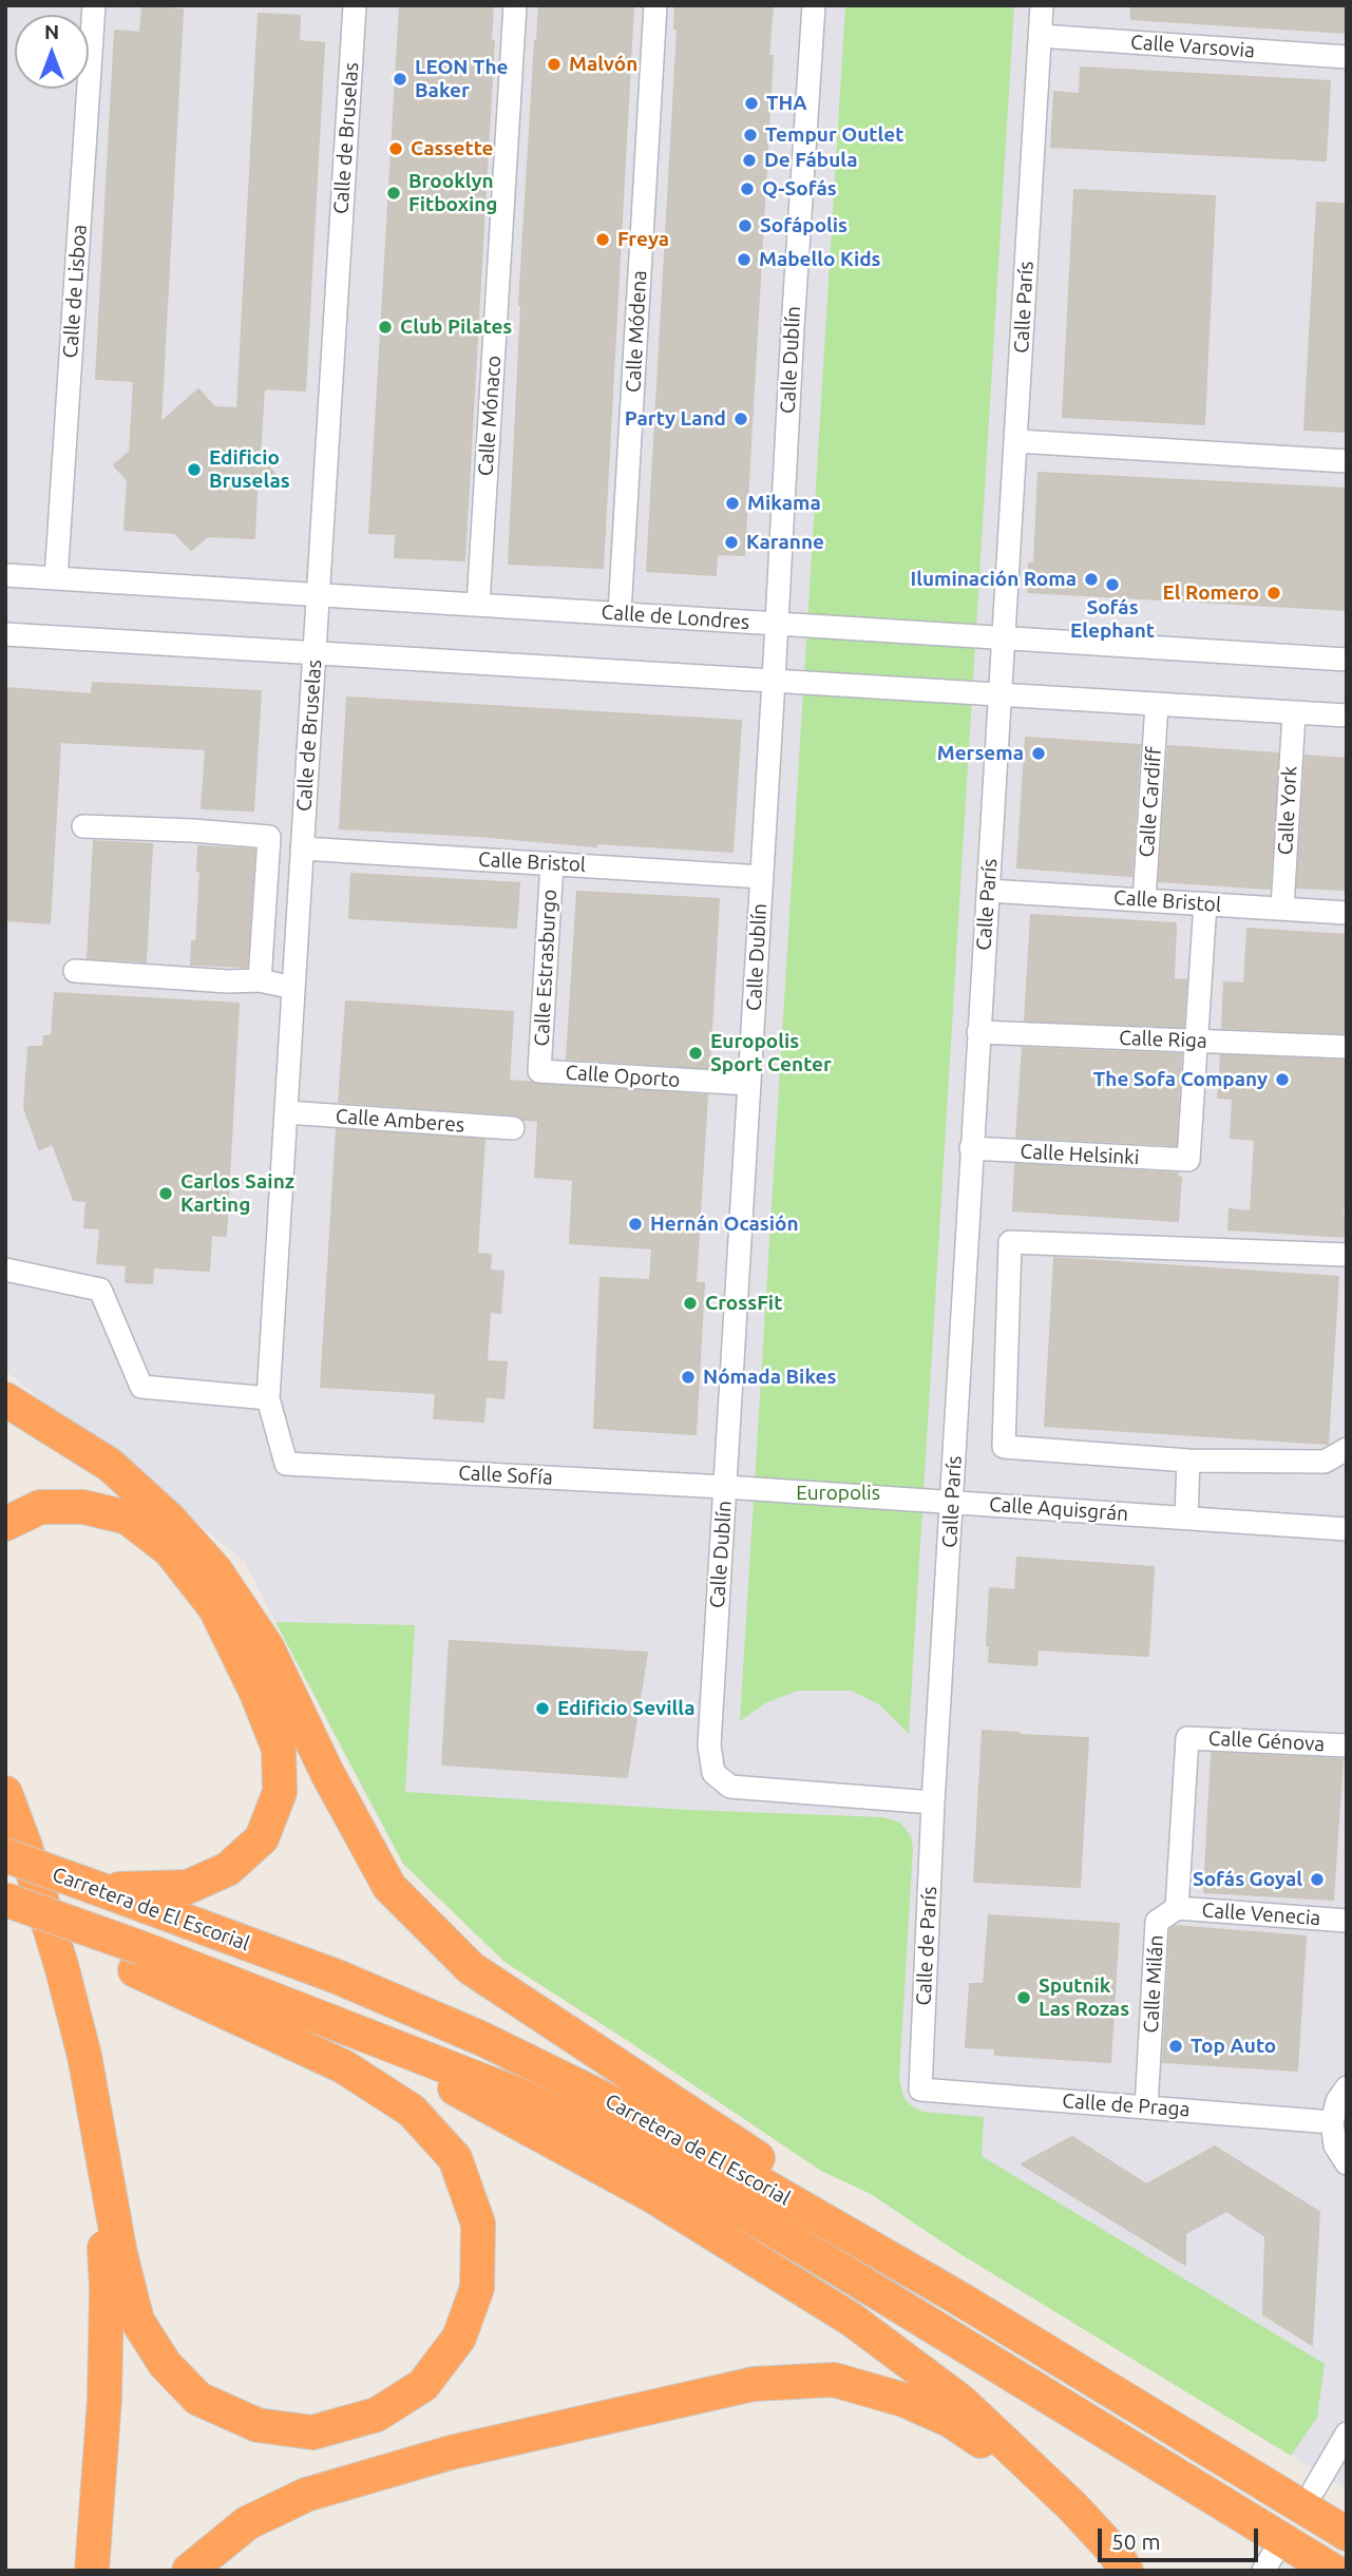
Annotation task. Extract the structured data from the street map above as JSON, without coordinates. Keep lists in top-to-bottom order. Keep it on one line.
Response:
{"streets":{"highway":["Carretera de El Escorial"],"street":["Calle Varsovia","Calle de Bruselas","Calle de Lisboa","Calle París","Calle Módena","Calle Dublín","Calle Mónaco","Calle de Londres","Calle Cardiff","Calle York","Calle Bristol","Calle Estrasburgo","Calle Riga","Calle Oporto","Calle Amberes","Calle Helsinki","Calle Sofía","Calle Aquisgrán","Calle Génova","Calle Venecia","Calle de París","Calle Milán","Calle de Praga"]},"crossings":[["Calle Varsovia","Calle París"],["Calle de Bruselas","Calle de Londres"],["Calle de Bruselas","Calle Bristol"],["Calle de Bruselas","Calle Amberes"],["Calle de Bruselas","Calle Sofía"],["Calle de Lisboa","Calle de Londres"],["Calle París","Calle Dublín"],["Calle París","Calle de Londres"],["Calle París","Calle Bristol"],["Calle París","Calle Riga"],["Calle París","Calle Helsinki"],["Calle París","Calle Aquisgrán"],["Calle París","Calle de París"],["Calle Módena","Calle de Londres"],["Calle Dublín","Calle de Londres"],["Calle Dublín","Calle Bristol"],["Calle Dublín","Calle Oporto"],["Calle Dublín","Calle Sofía"],["Calle Dublín","Calle Aquisgrán"],["Calle Dublín","Calle de París"],["Calle Mónaco","Calle de Londres"],["Calle Cardiff","Calle Bristol"],["Calle York","Calle Bristol"],["Calle Bristol","Calle Estrasburgo"],["Calle Estrasburgo","Calle Oporto"],["Calle Riga","Calle Helsinki"],["Calle Sofía","Calle Aquisgrán"],["Calle Génova","Calle Milán"],["Calle Venecia","Calle Milán"],["Calle de París","Calle de Praga"],["Calle Milán","Calle de Praga"]],"parks":["Europolis"],"places":["Malvón","LEON The Baker","THA","Tempur Outlet","Cassette","De Fábula","Q-Sofás","Brooklyn Fitboxing","Sofápolis","Freya","Mabello Kids","Club Pilates","Party Land","Edificio Bruselas","Mikama","Karanne","Iluminación Roma","Sofás Elephant","El Romero","Mersema","Europolis Sport Center","The Sofa Company","Carlos Sainz Karting","Hernán Ocasión","CrossFit","Nómada Bikes","Edificio Sevilla","Sofás Goyal","Sputnik Las Rozas","Top Auto"],"scale_bar":"50 m","north":"top"}
